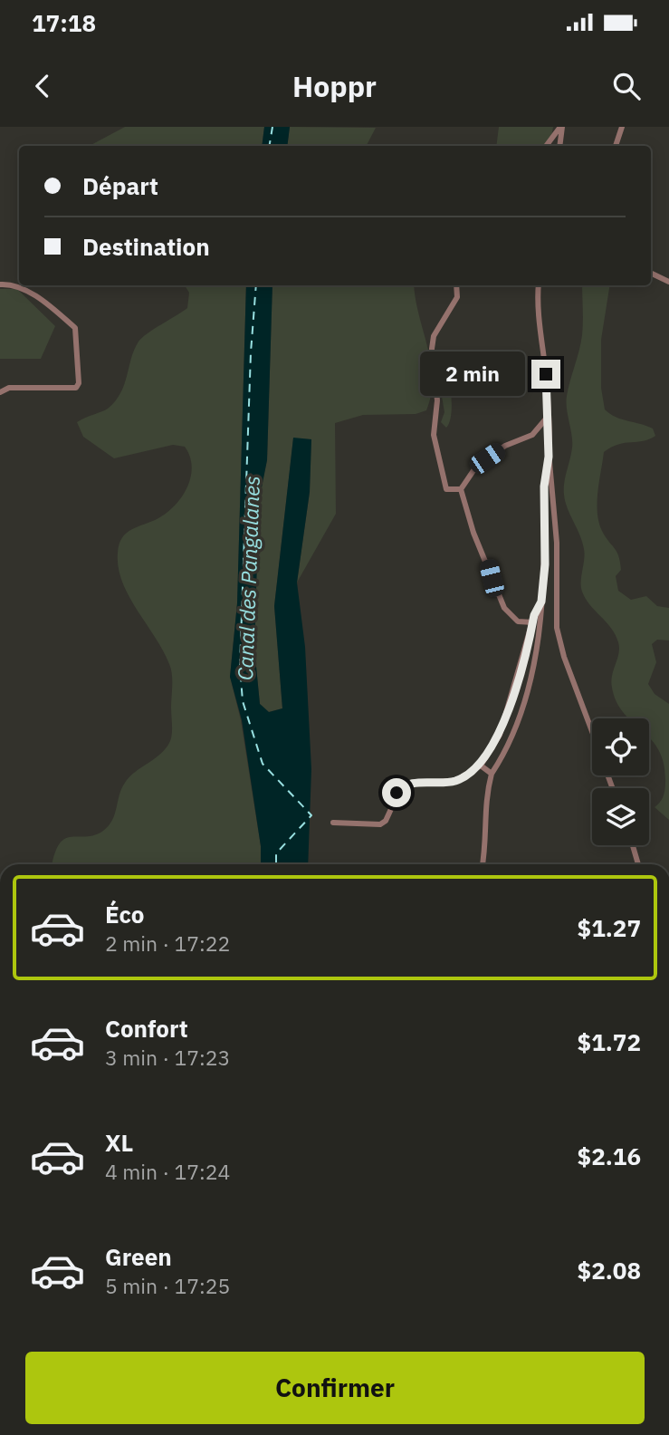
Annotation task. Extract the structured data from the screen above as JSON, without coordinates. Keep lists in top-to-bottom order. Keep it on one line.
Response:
{"water":["Canal des Pangalanes"],"page":{"status":"17:18","header":"Hoppr","banner":["Départ","Destination"],"bubble":"2 min","list":[{"name":"Éco","note":"2 min · 17:22","value":"$1.27"},{"name":"Confort","note":"3 min · 17:23","value":"$1.72"},{"name":"XL","note":"4 min · 17:24","value":"$2.16"},{"name":"Green","note":"5 min · 17:25","value":"$2.08"}],"buttons":"Confirmer"}}
